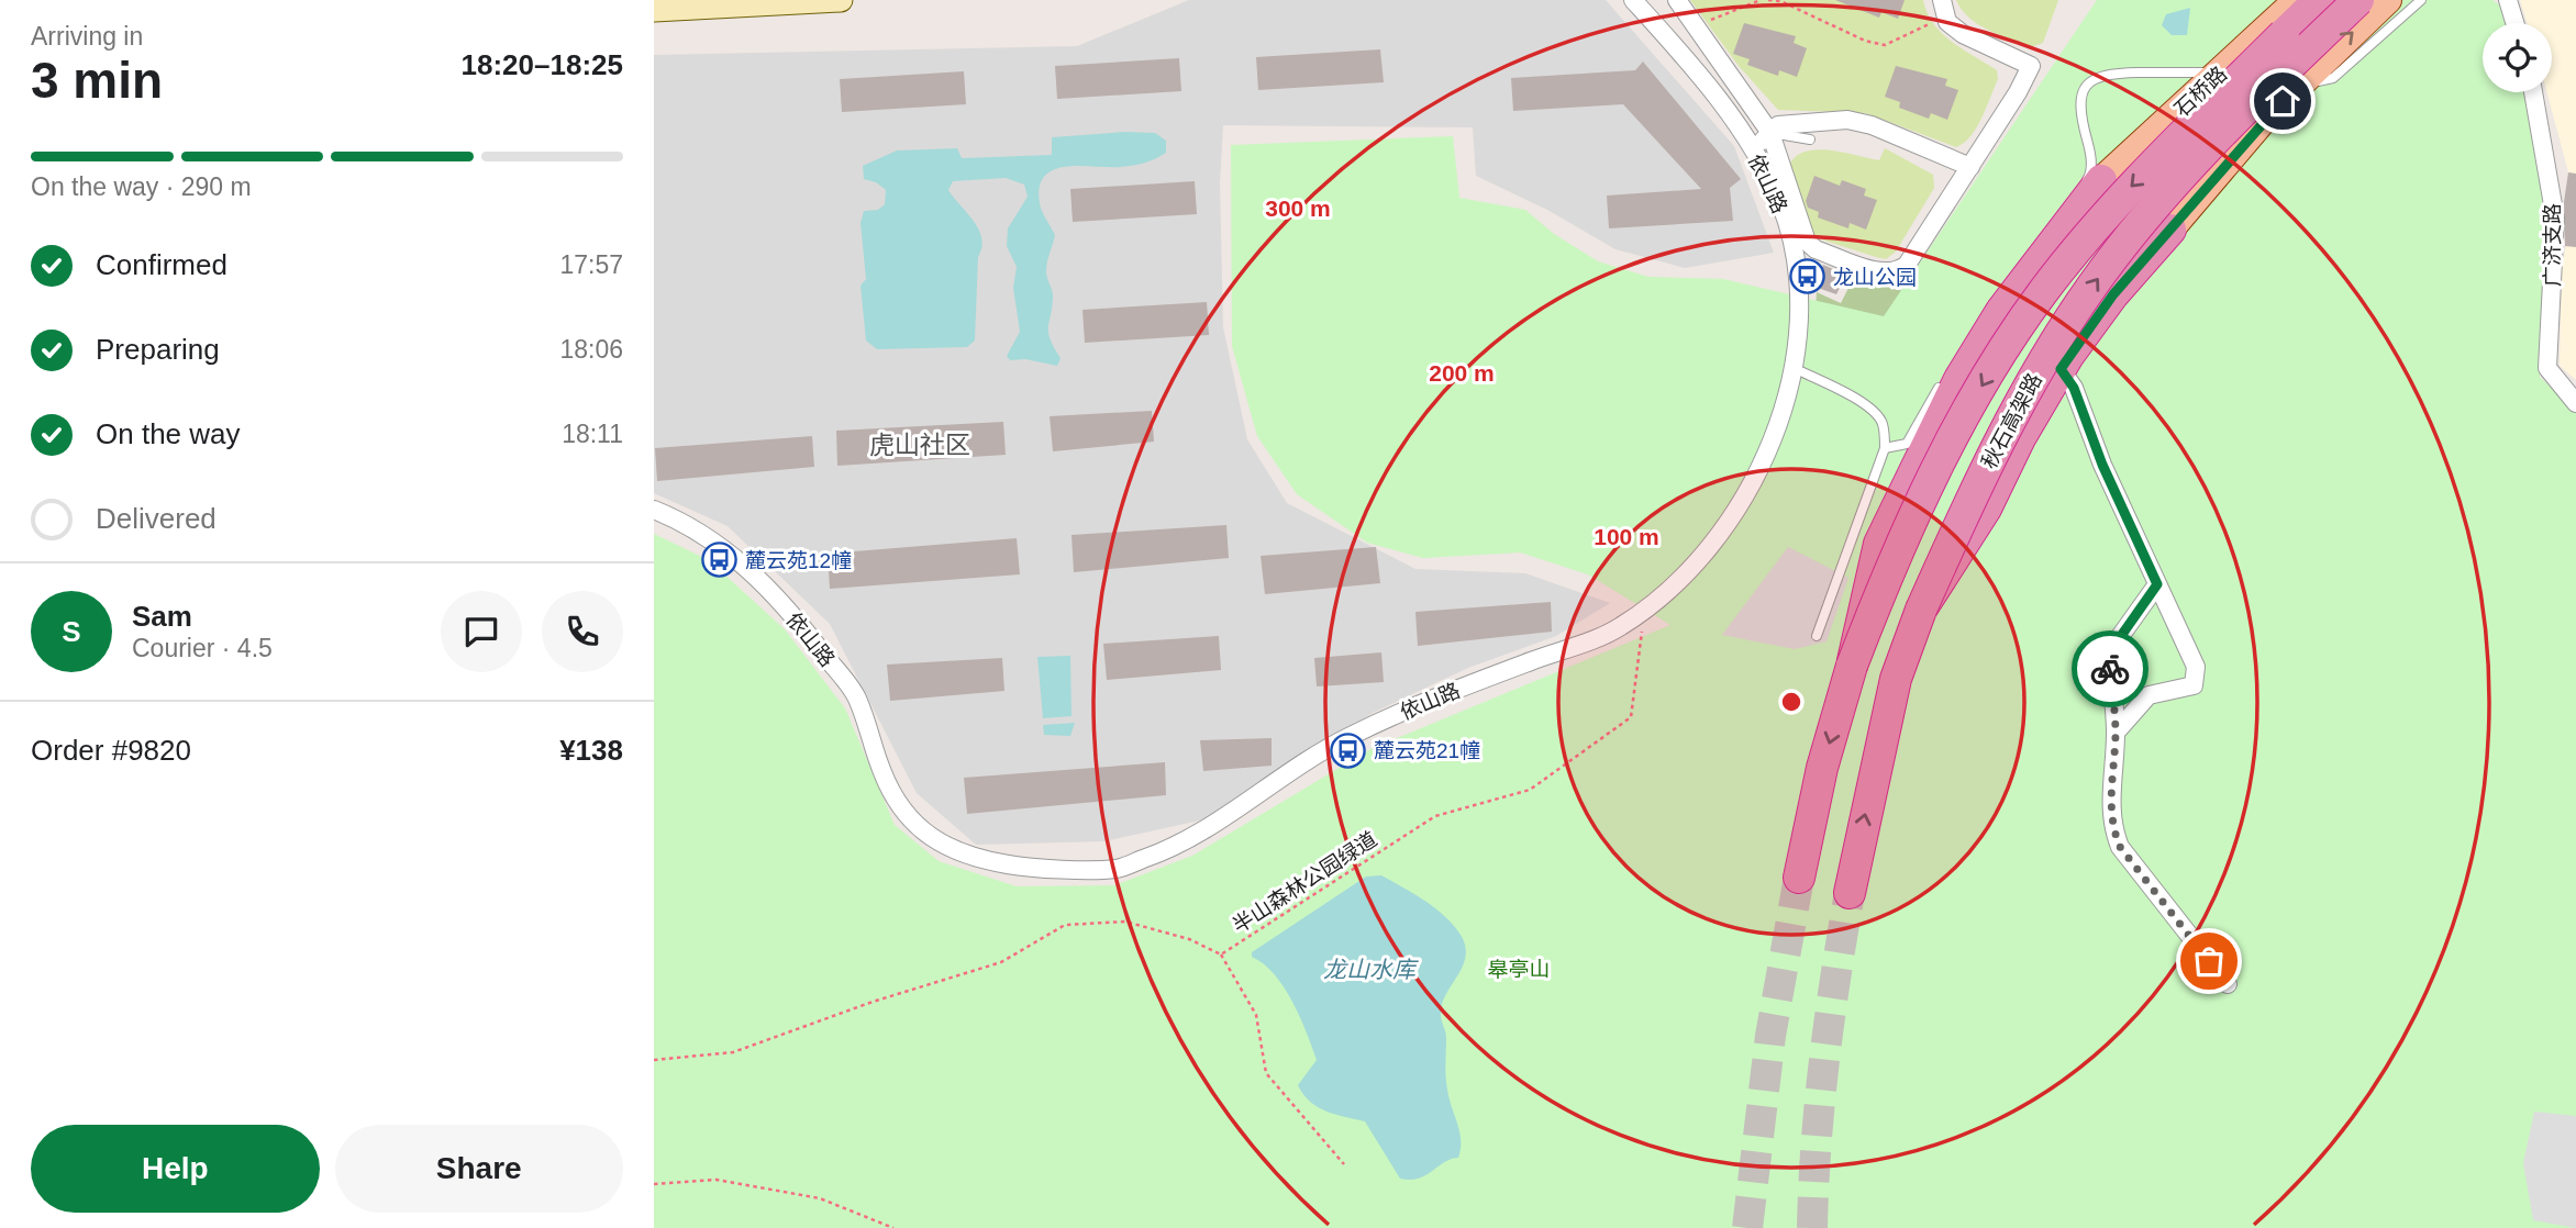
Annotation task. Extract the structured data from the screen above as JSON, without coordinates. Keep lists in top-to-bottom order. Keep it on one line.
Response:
{"streets":{"highway":["秋石高架路"],"main road":["石桥路"],"street":["依山路","广济支路"],"path":["半山森林公园绿道"]},"crossings":[["依山路","半山森林公园绿道"]],"districts":["虎山社区"],"water":["龙山水库"],"parks":["皋亭山"],"places":{"bus stop":["龙山公园","麓云苑12幢","麓云苑21幢"]},"page":{"heading":["3 min","Arriving in","18:20–18:25"],"panel":["Sam","Courier · 4.5","Order #9820","¥138"],"bar":"On the way · 290 m","list":[["Confirmed","17:57"],["Preparing","18:06"],["On the way","18:11"],"Delivered"],"round":"S","buttons":["Help","Share"]},"rings":["300 m","200 m","100 m"]}
